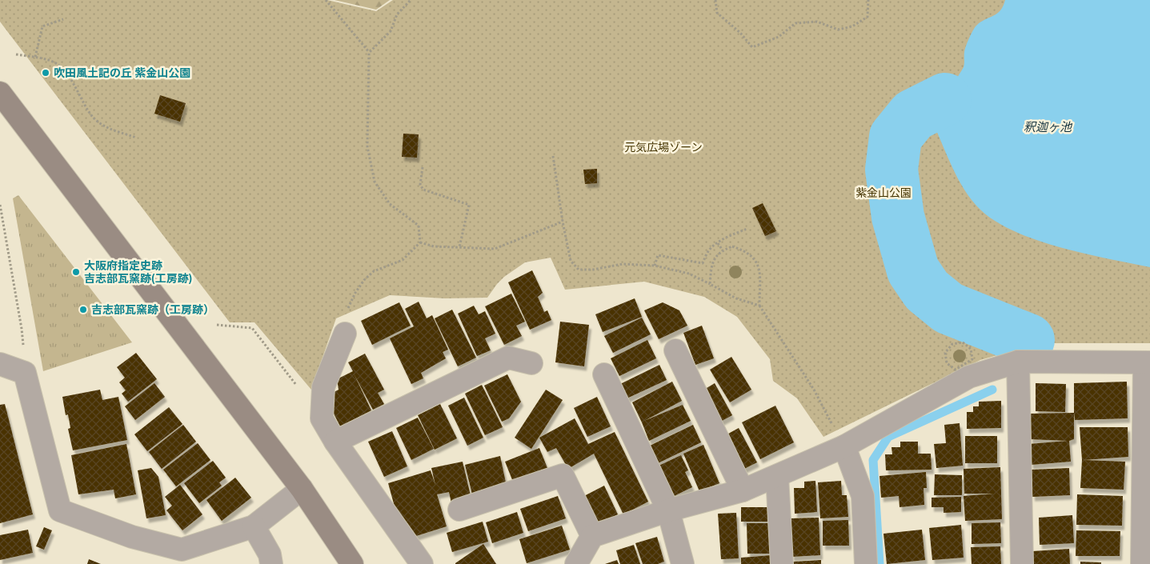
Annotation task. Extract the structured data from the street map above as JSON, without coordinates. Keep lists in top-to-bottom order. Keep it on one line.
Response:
{"water":["釈迦ヶ池"],"parks":["元気広場ゾーン","紫金山公園"],"places":["吹田風土記の丘 紫金山公園","大阪府指定史跡 吉志部瓦窯跡(工房跡)","吉志部瓦窯跡（工房跡）"]}
